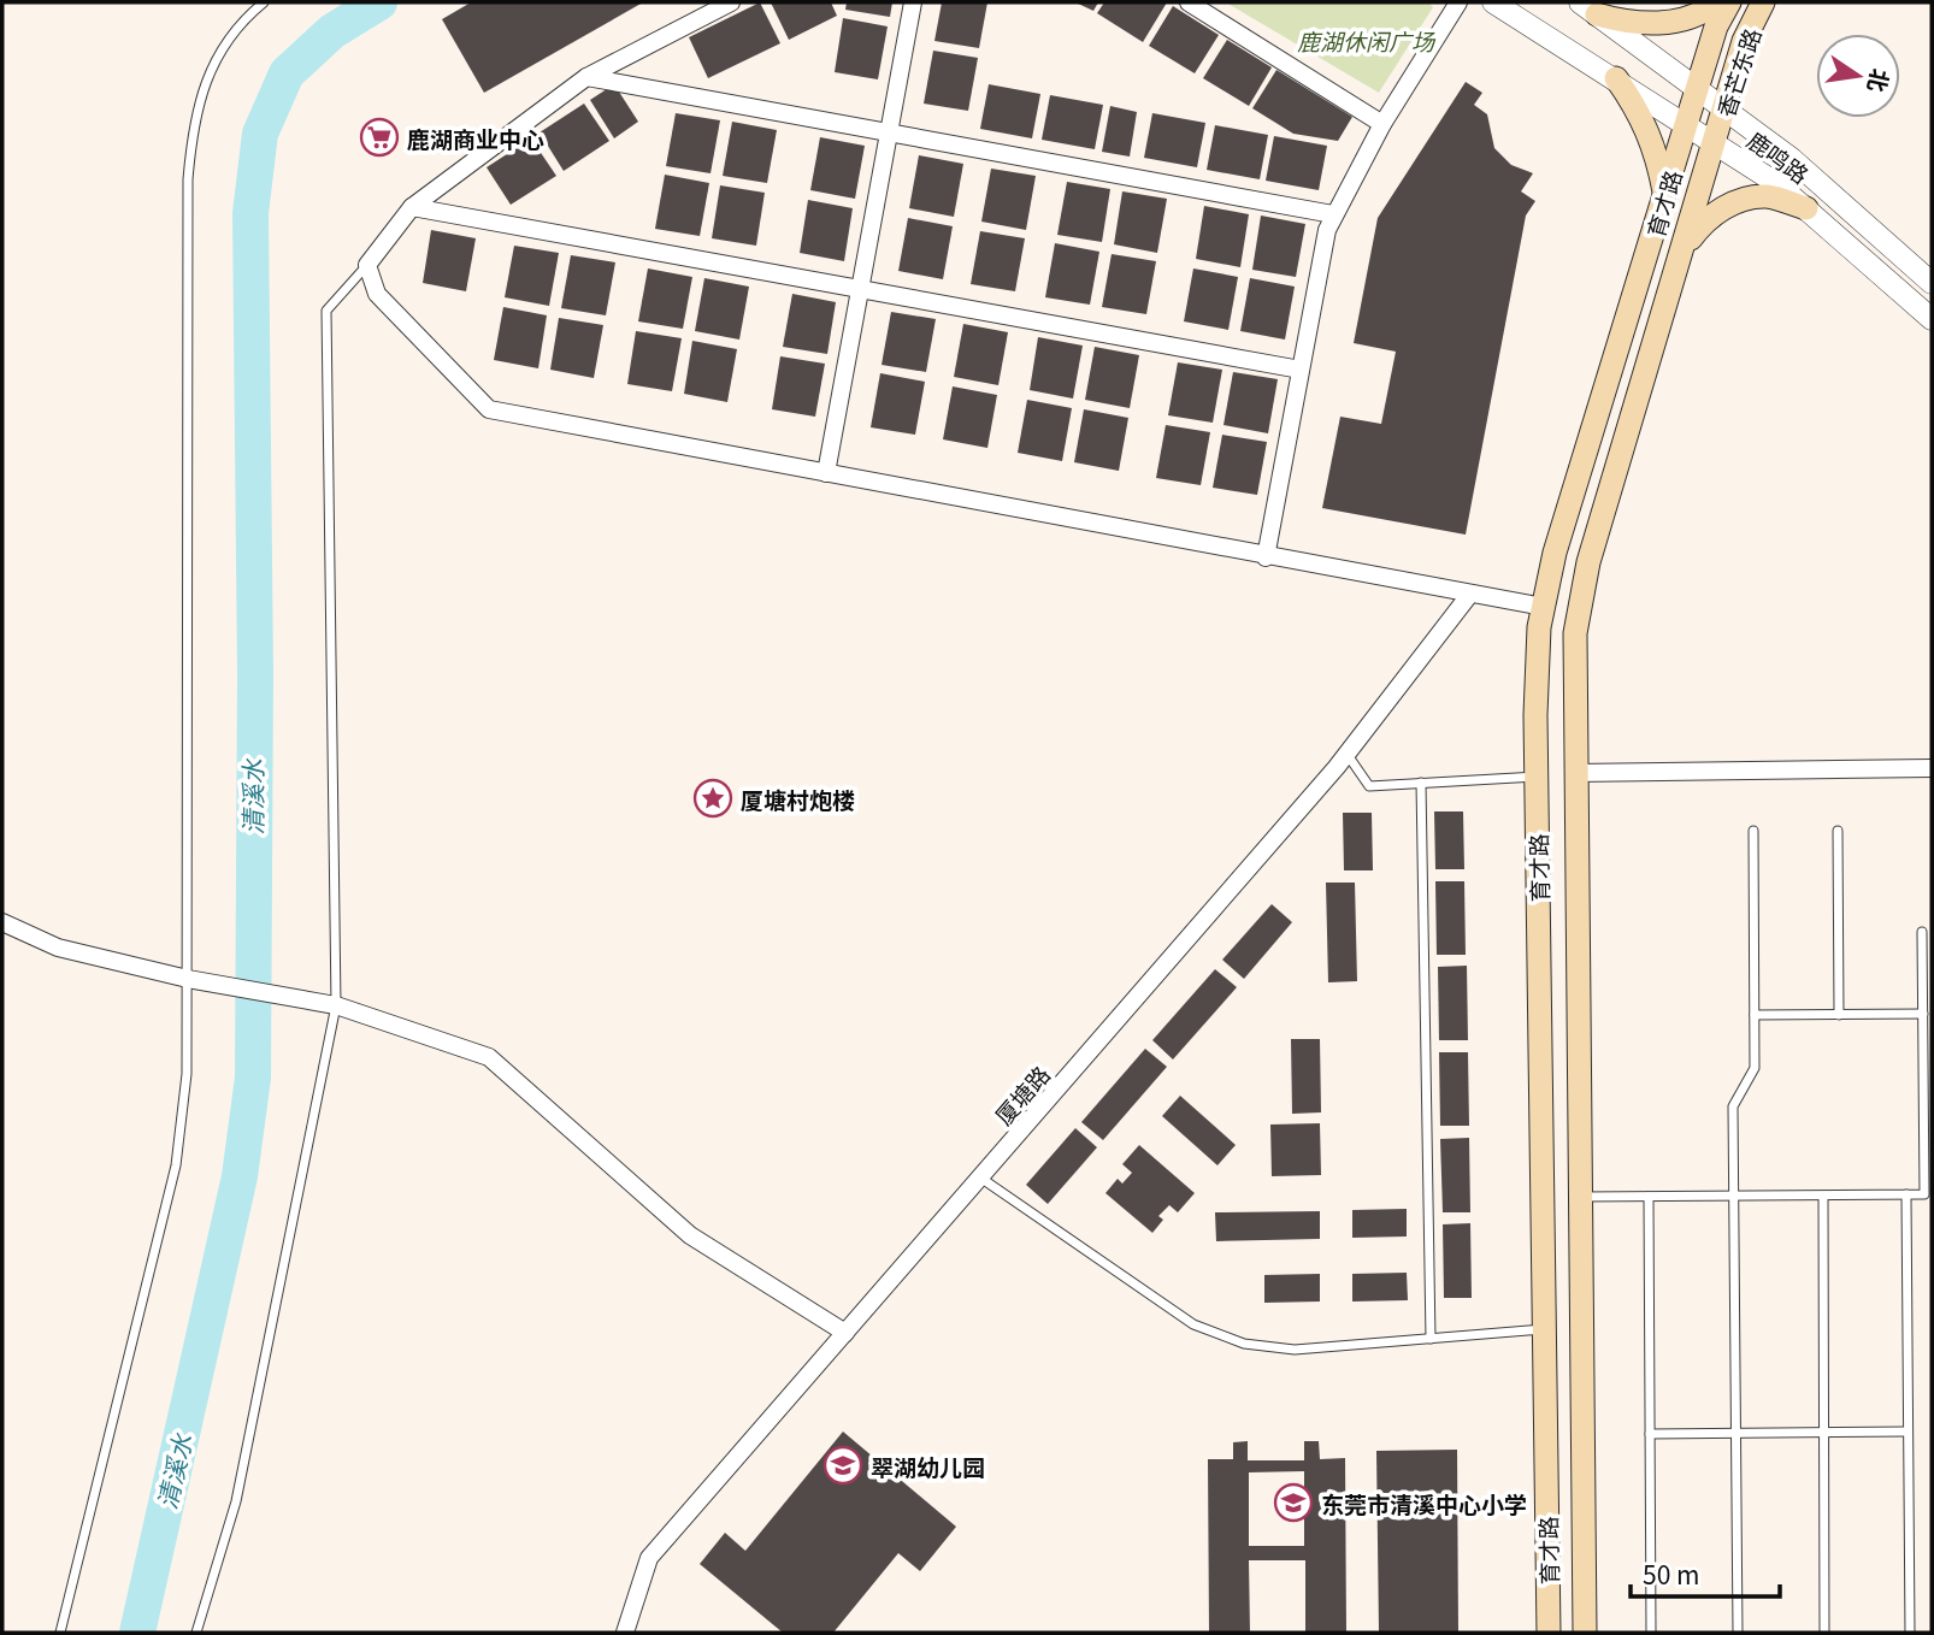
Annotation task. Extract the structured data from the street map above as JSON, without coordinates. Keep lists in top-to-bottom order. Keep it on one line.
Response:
{"streets":{"main road":["香芒东路","育才路"],"street":["鹿鸣路","厦塘路"]},"crossings":[["香芒东路","鹿鸣路"],["香芒东路","育才路"],["鹿鸣路","育才路"]],"water":["清溪水"],"parks":["鹿湖休闲广场"],"places":{"supermarket":["鹿湖商业中心"],"place":["厦塘村炮楼"],"school or university":["翠湖幼儿园","东莞市清溪中心小学"]},"scale_bar":"50 m","north":"right"}
